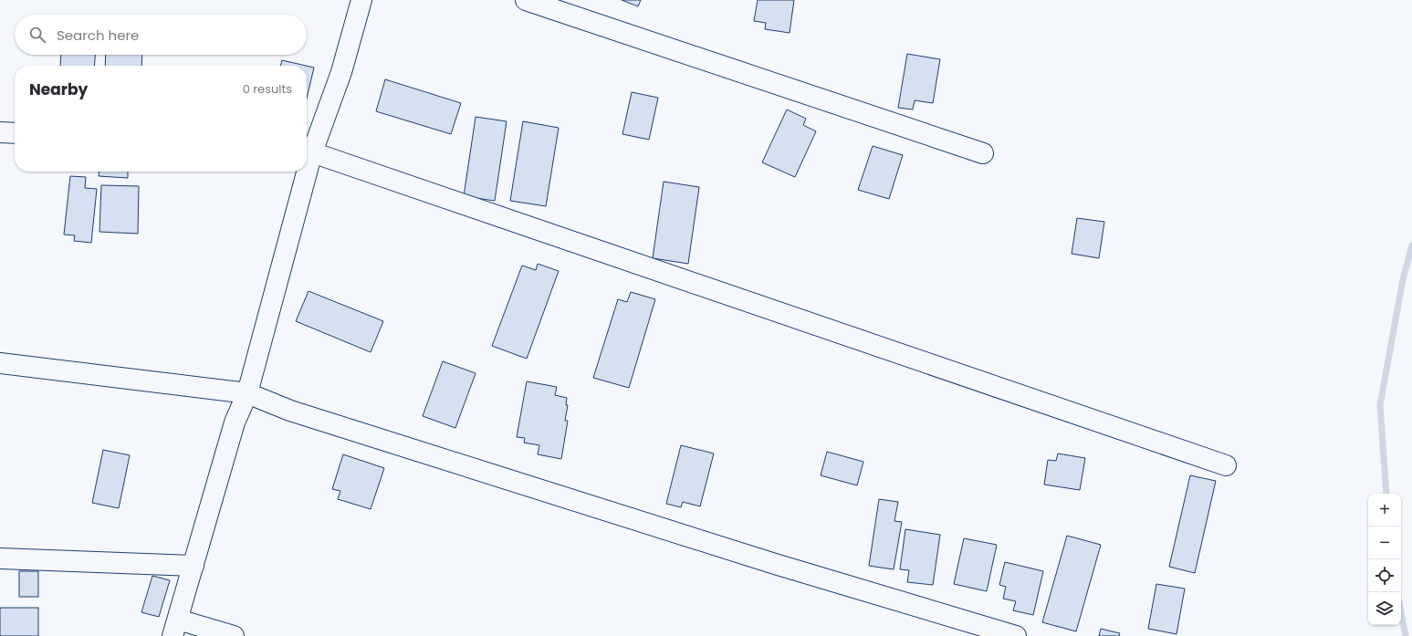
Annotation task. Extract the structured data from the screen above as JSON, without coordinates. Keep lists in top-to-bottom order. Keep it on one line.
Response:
{"page":{"search":"Search here","heading":["Nearby","0 results"],"map_buttons":["+","−"]}}
